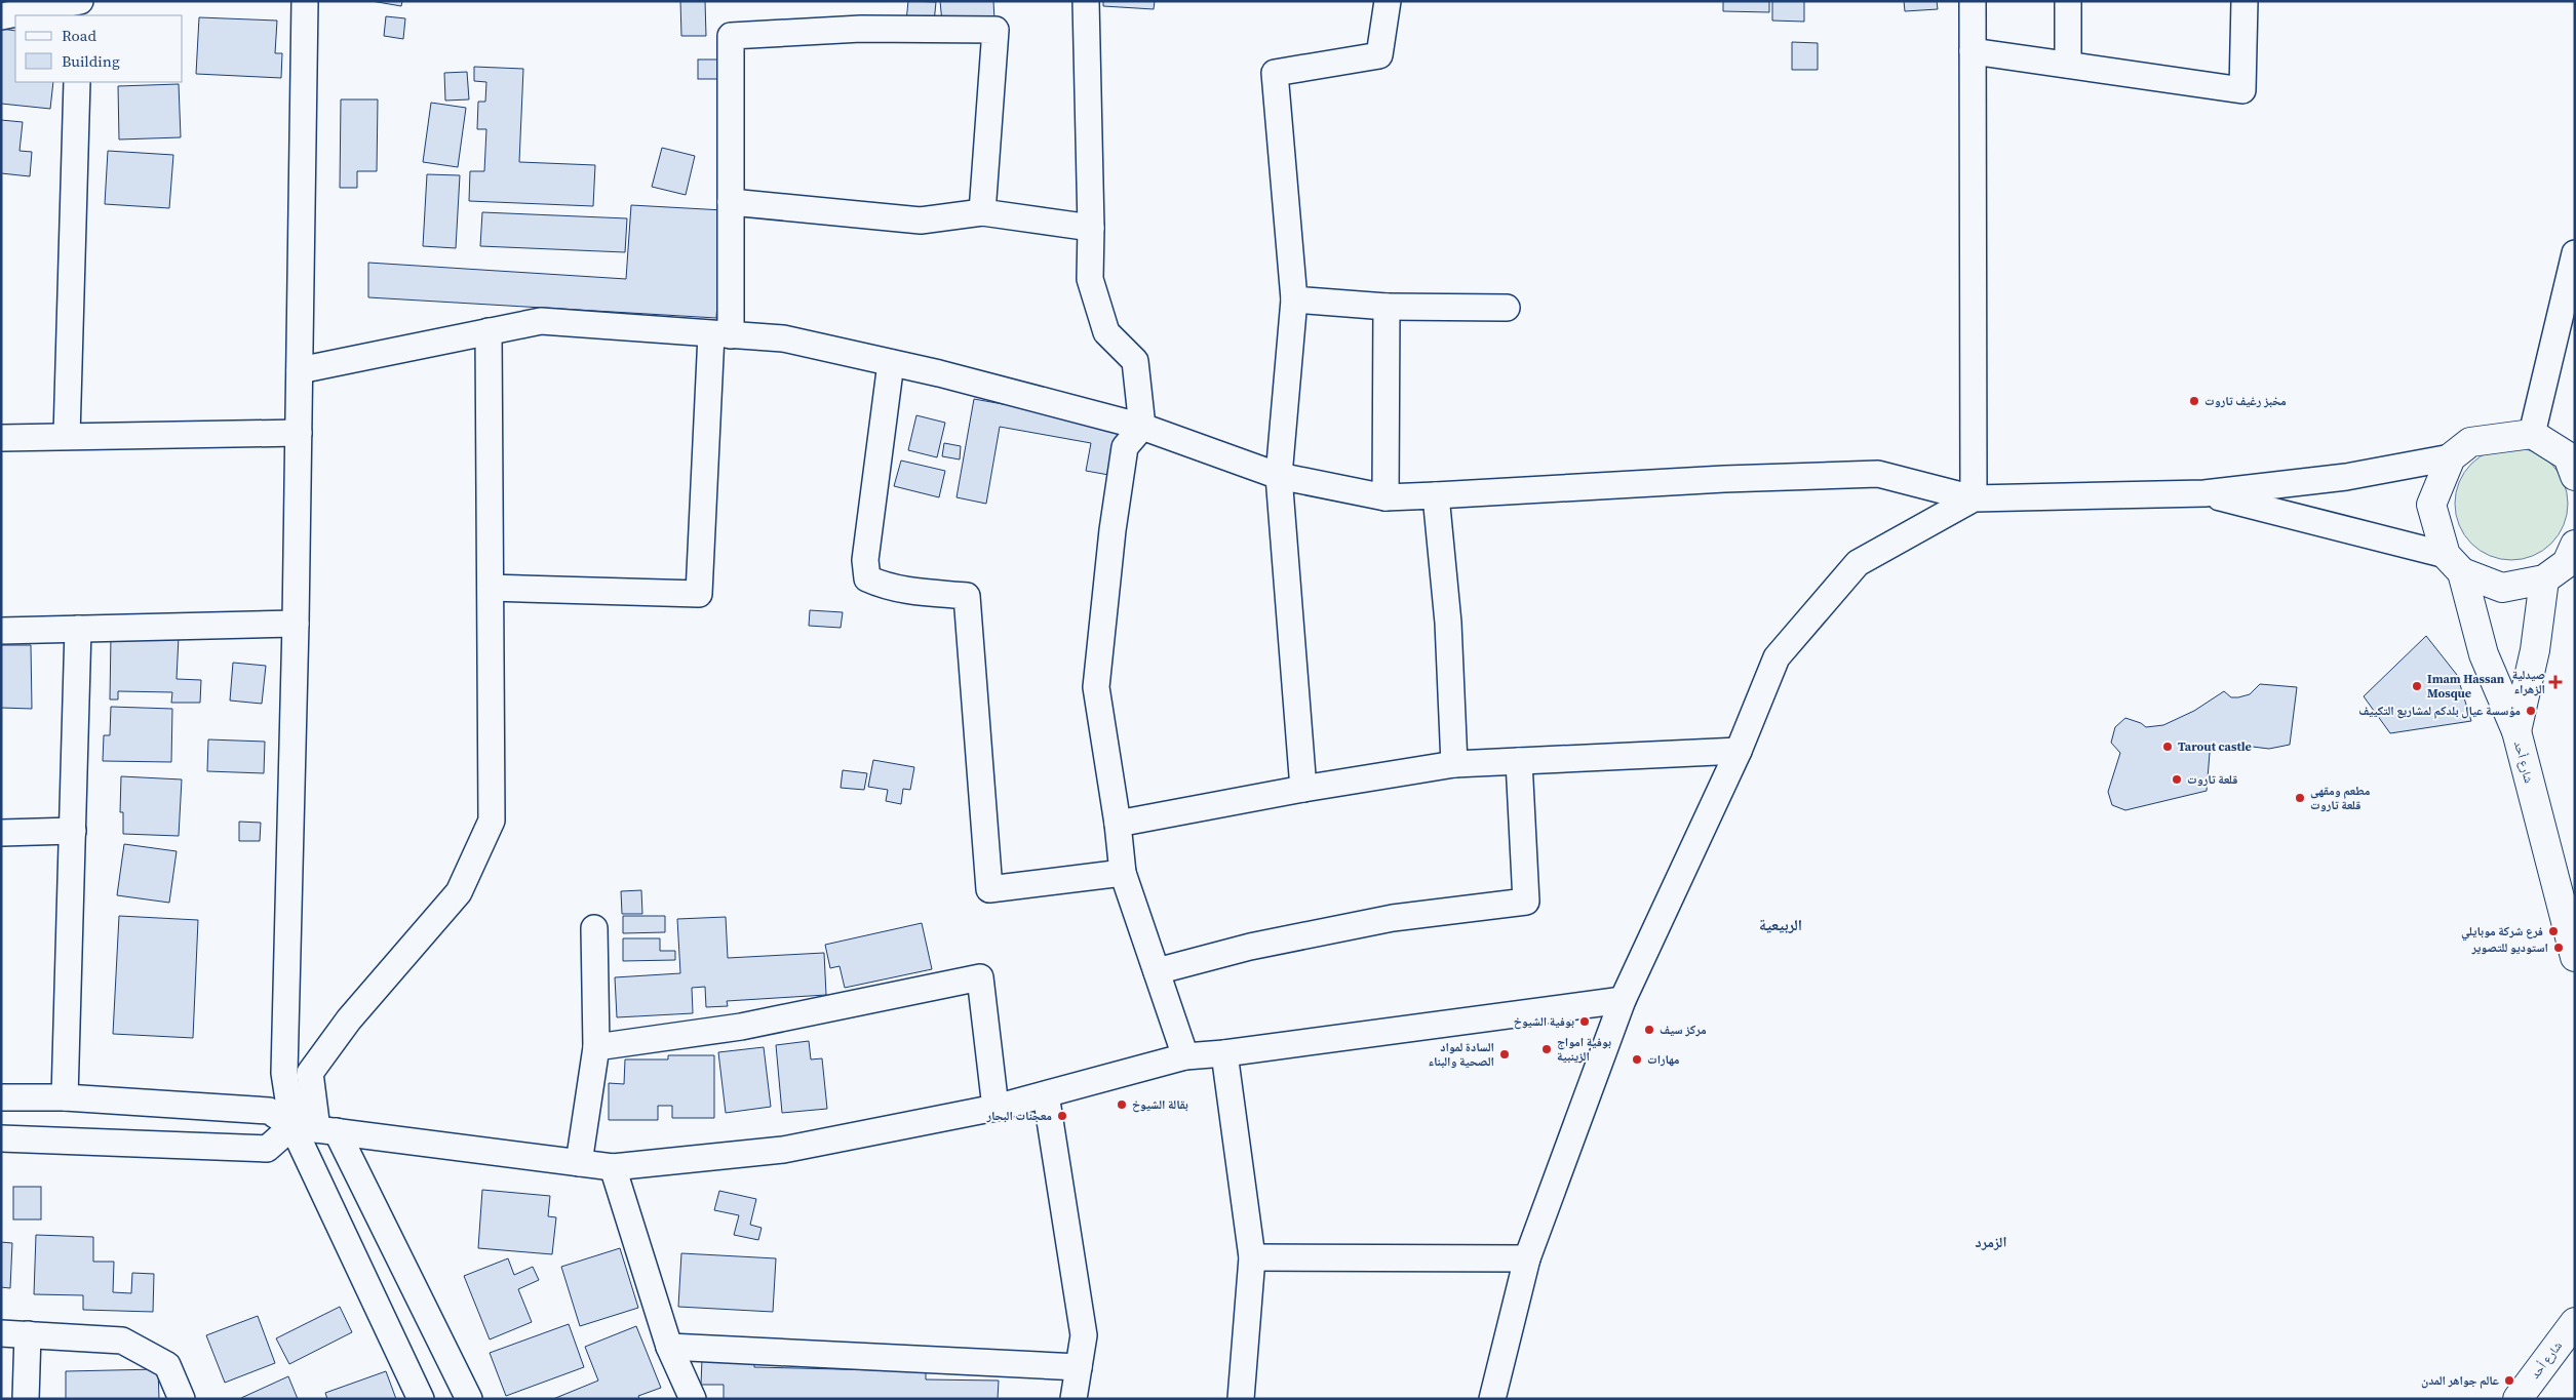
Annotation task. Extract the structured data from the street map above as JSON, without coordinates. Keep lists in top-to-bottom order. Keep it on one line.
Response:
{"streets":{"main road":["شارع أحد"]},"districts":["الربيعية","الزمرد"],"places":{"other":["مخبز رغيف تاروت","Imam Hassan Mosque","مؤسسة عيال بلدكم لمشاريع التكييف","Tarout castle","قلعة تاروت","مطعم ومقهى قلعة تاروت","فرع شركة موبايلي","استوديو للتصوير","بوفية الشيوخ","مركز سيف","بوفية امواج الزينبية","السادة لمواد الصحية والبناء","مهارات","بقالة الشيوخ","معجنات البحار","عالم جواهر المدن"],"health":["صيدلية الزهراء"]},"legend":["Road","Building"]}
